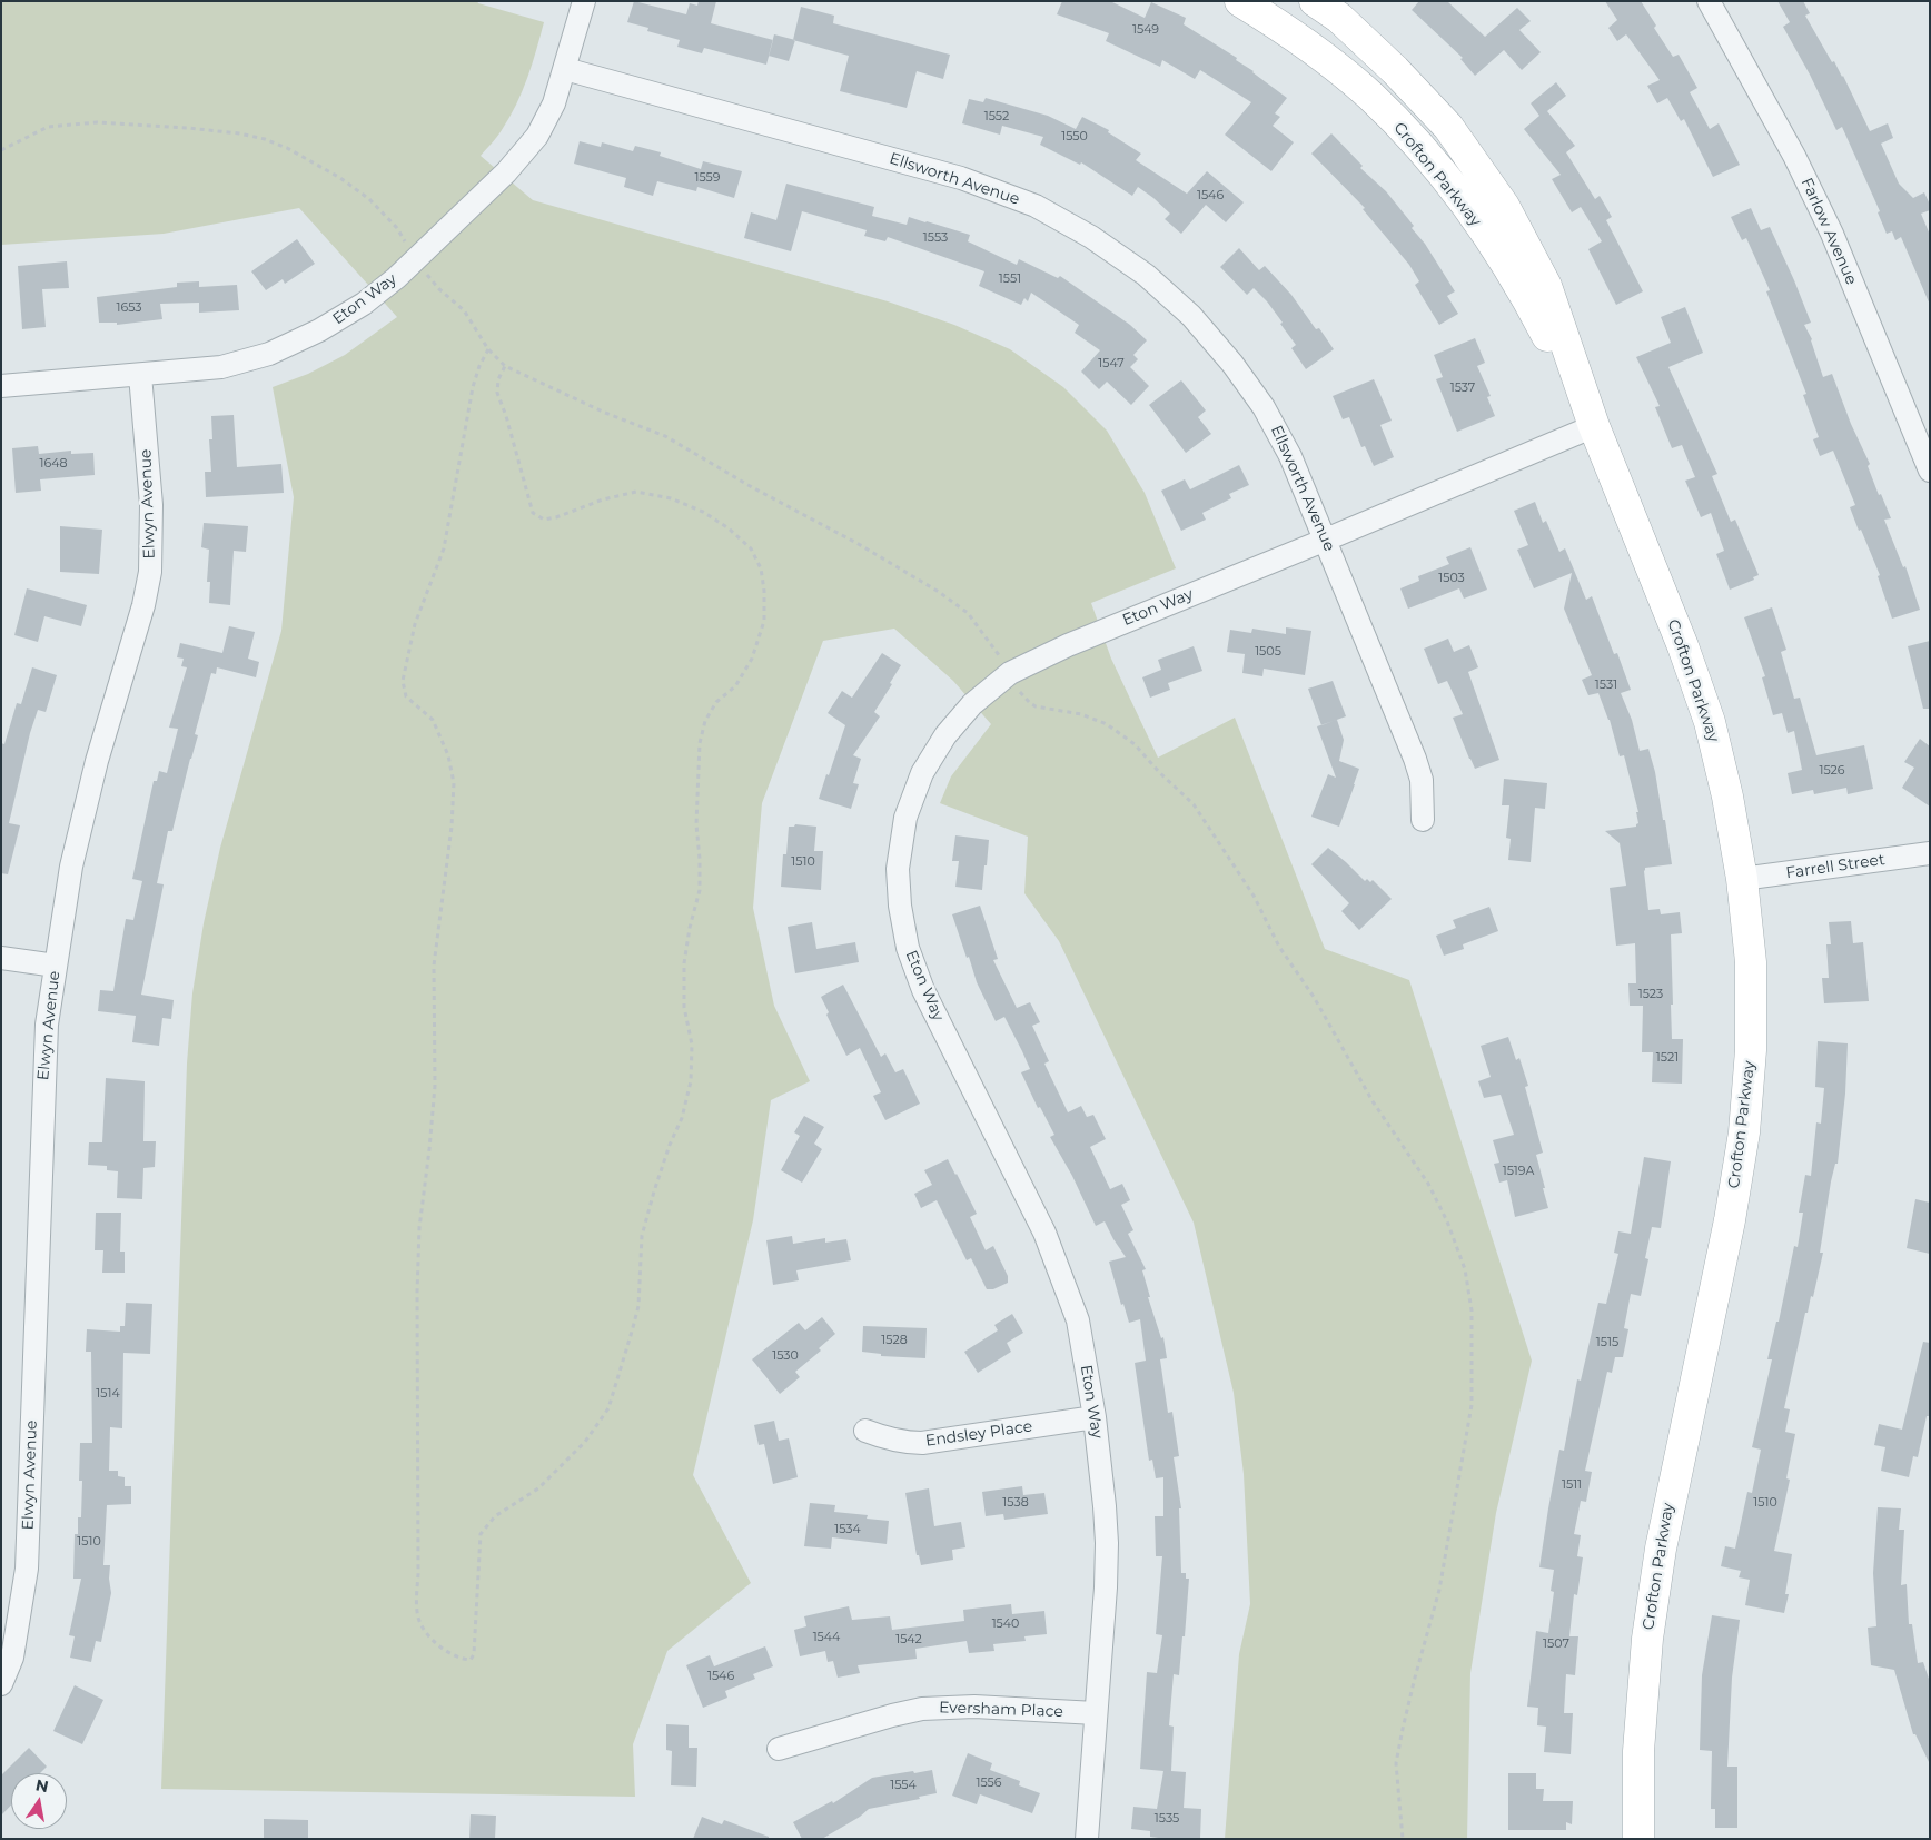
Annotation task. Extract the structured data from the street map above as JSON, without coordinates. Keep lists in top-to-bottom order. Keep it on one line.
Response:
{"streets":{"street":["Crofton Parkway","Ellsworth Avenue","Farlow Avenue","Eton Way","Elwyn Avenue","Farrell Street","Endsley Place","Eversham Place"]},"crossings":[["Crofton Parkway","Eton Way"],["Crofton Parkway","Farrell Street"],["Ellsworth Avenue","Eton Way"],["Eton Way","Elwyn Avenue"],["Eton Way","Endsley Place"],["Eton Way","Eversham Place"]],"house_numbers":["1549","1552","1550","1559","1546","1553","1551","1653","1547","1537","1648","1503","1505","1531","1526","1510","1523","1521","1519A","1528","1515","1530","1514","1511","1538","1510","1534","1510","1540","1544","1542","1507","1546","1556","1554","1535"],"north":"top"}
